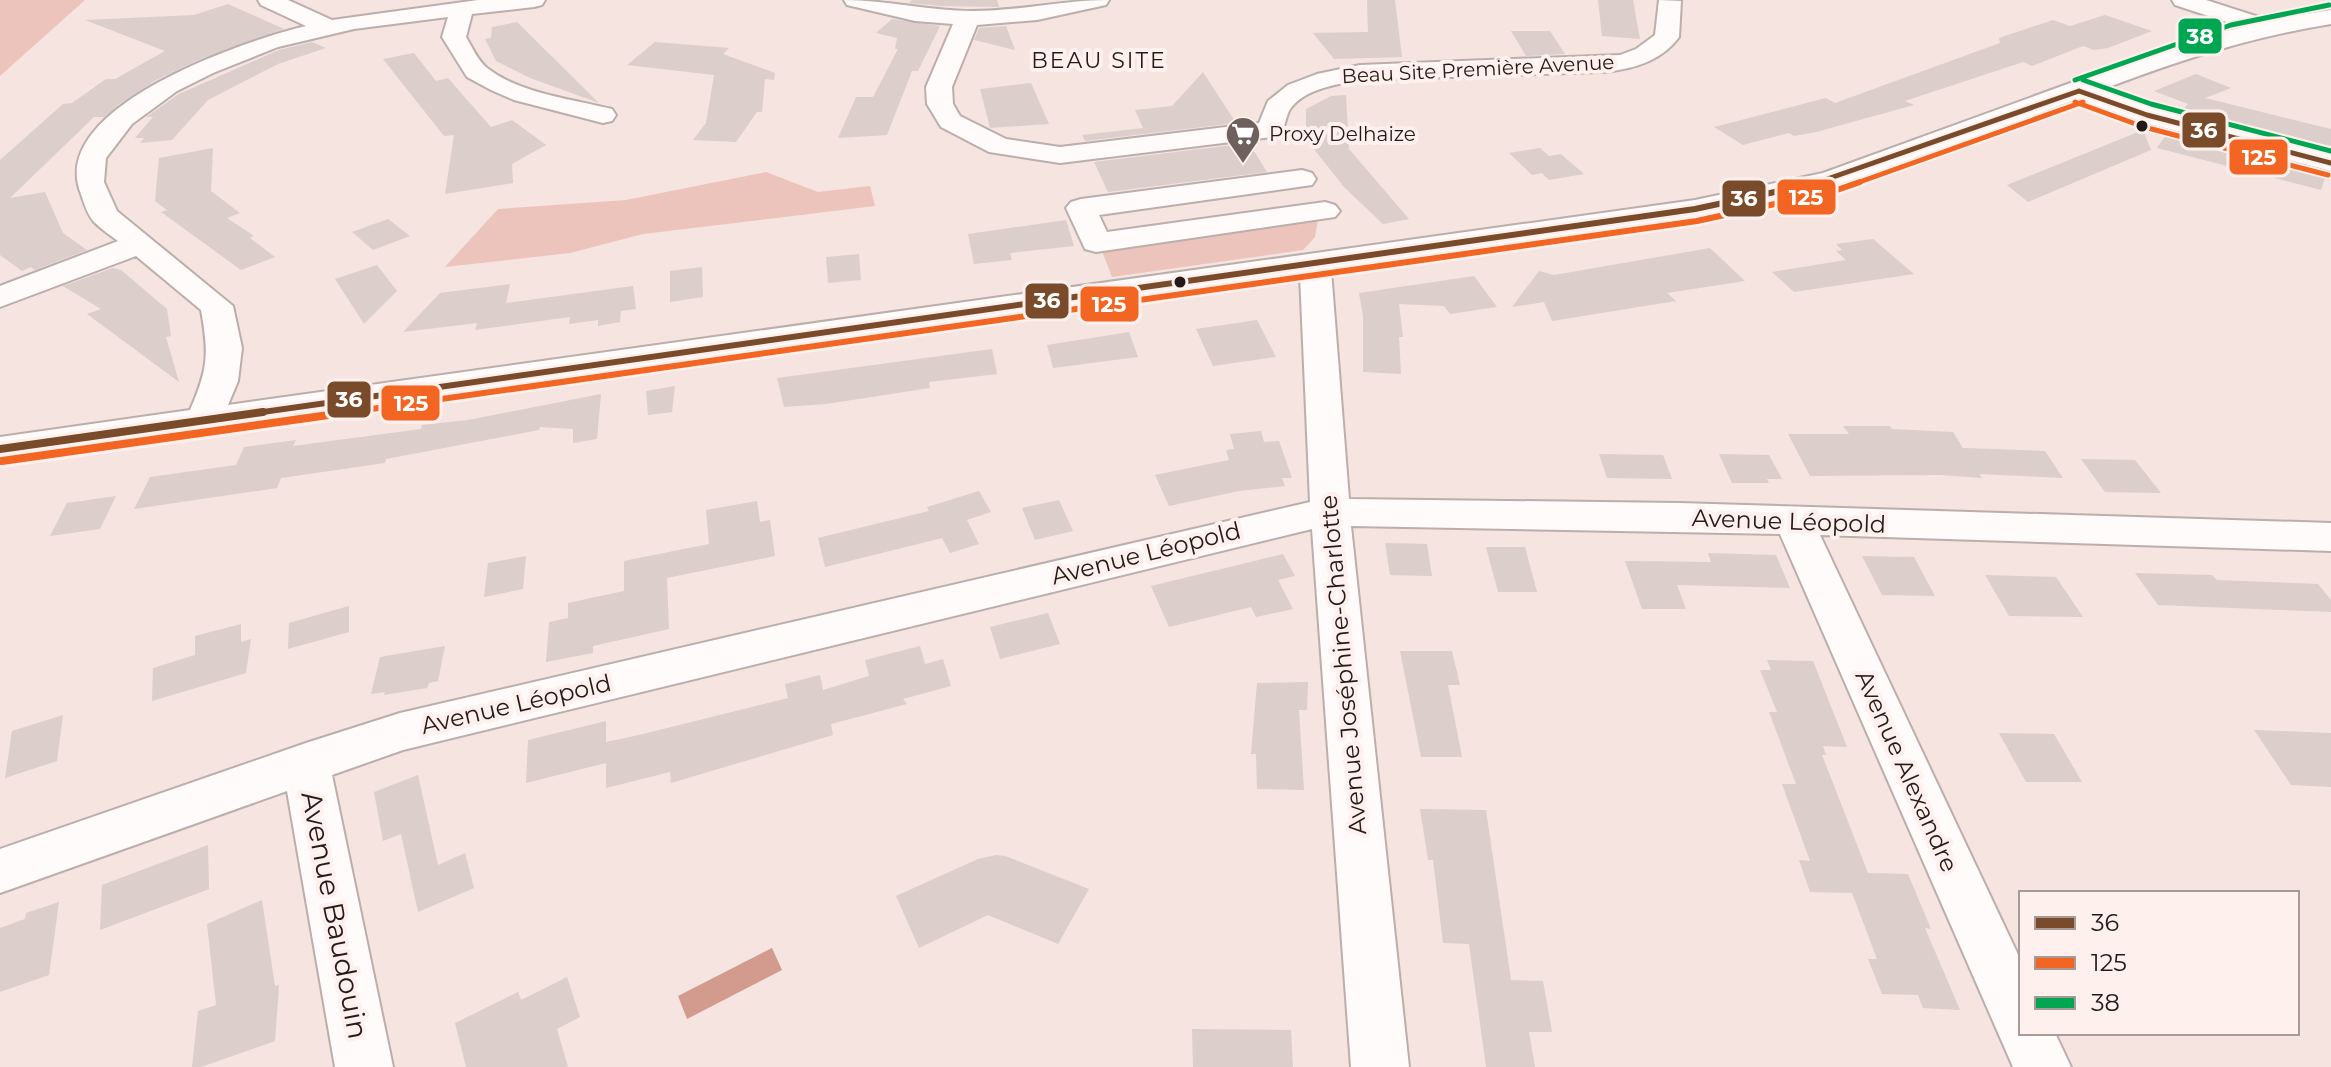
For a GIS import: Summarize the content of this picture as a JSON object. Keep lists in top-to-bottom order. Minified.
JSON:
{"streets":{"street":["Beau Site Première Avenue","Avenue Léopold","Avenue Joséphine-Charlotte","Avenue Alexandre","Avenue Baudouin"]},"crossings":[["Avenue Léopold","Avenue Joséphine-Charlotte"],["Avenue Léopold","Avenue Alexandre"],["Avenue Léopold","Avenue Baudouin"]],"districts":["BEAU SITE"],"places":{"supermarket":["Proxy Delhaize"]},"lines":["transit line 38","transit line 36","transit line 125"],"legend":["36","125","38"]}
